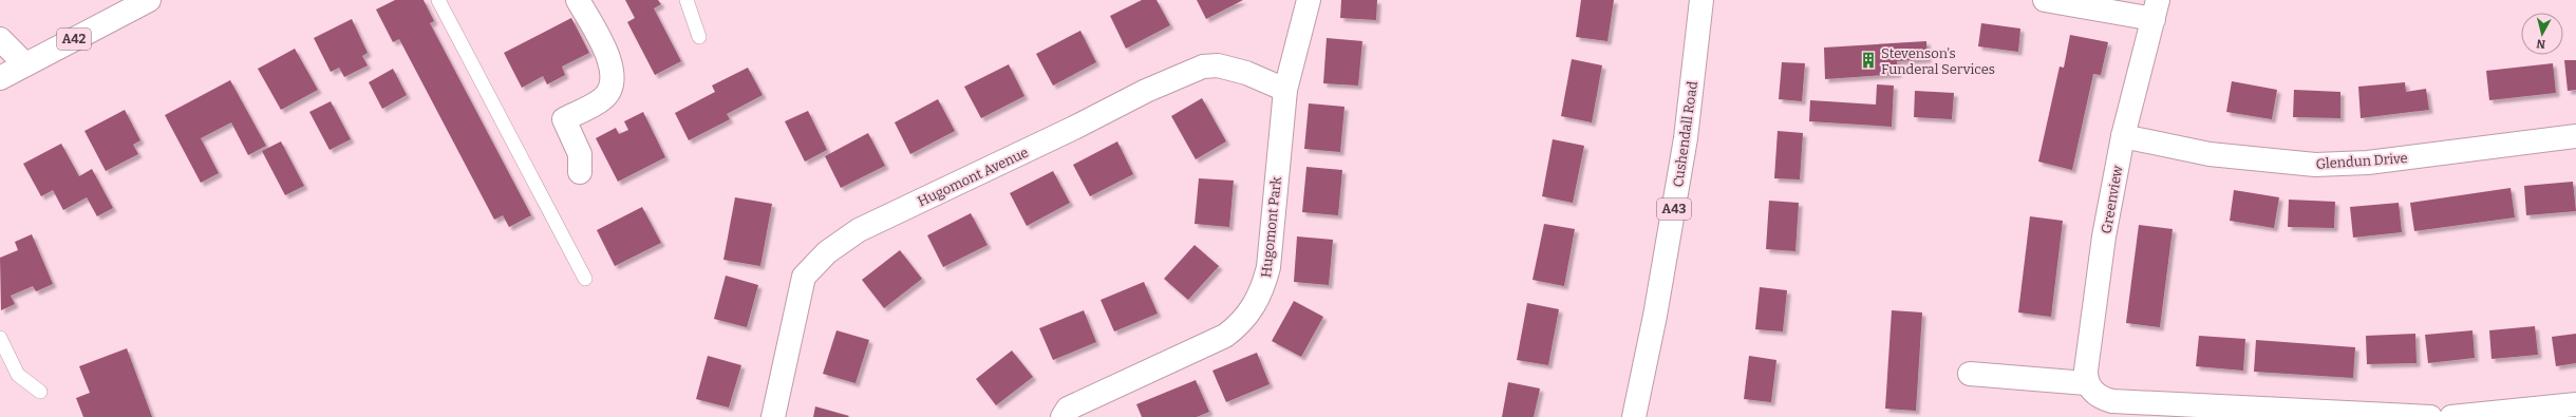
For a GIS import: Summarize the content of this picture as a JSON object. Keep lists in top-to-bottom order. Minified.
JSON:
{"streets":{"street":["A42","Cushendall Road","Glendun Drive","Hugomont Avenue","Greenview","A43","Hugomont Park"]},"crossings":[["Glendun Drive","Greenview"],["Hugomont Avenue","Hugomont Park"]],"places":{"building":["Stevenson's Funderal Services"]},"north":"bottom"}
